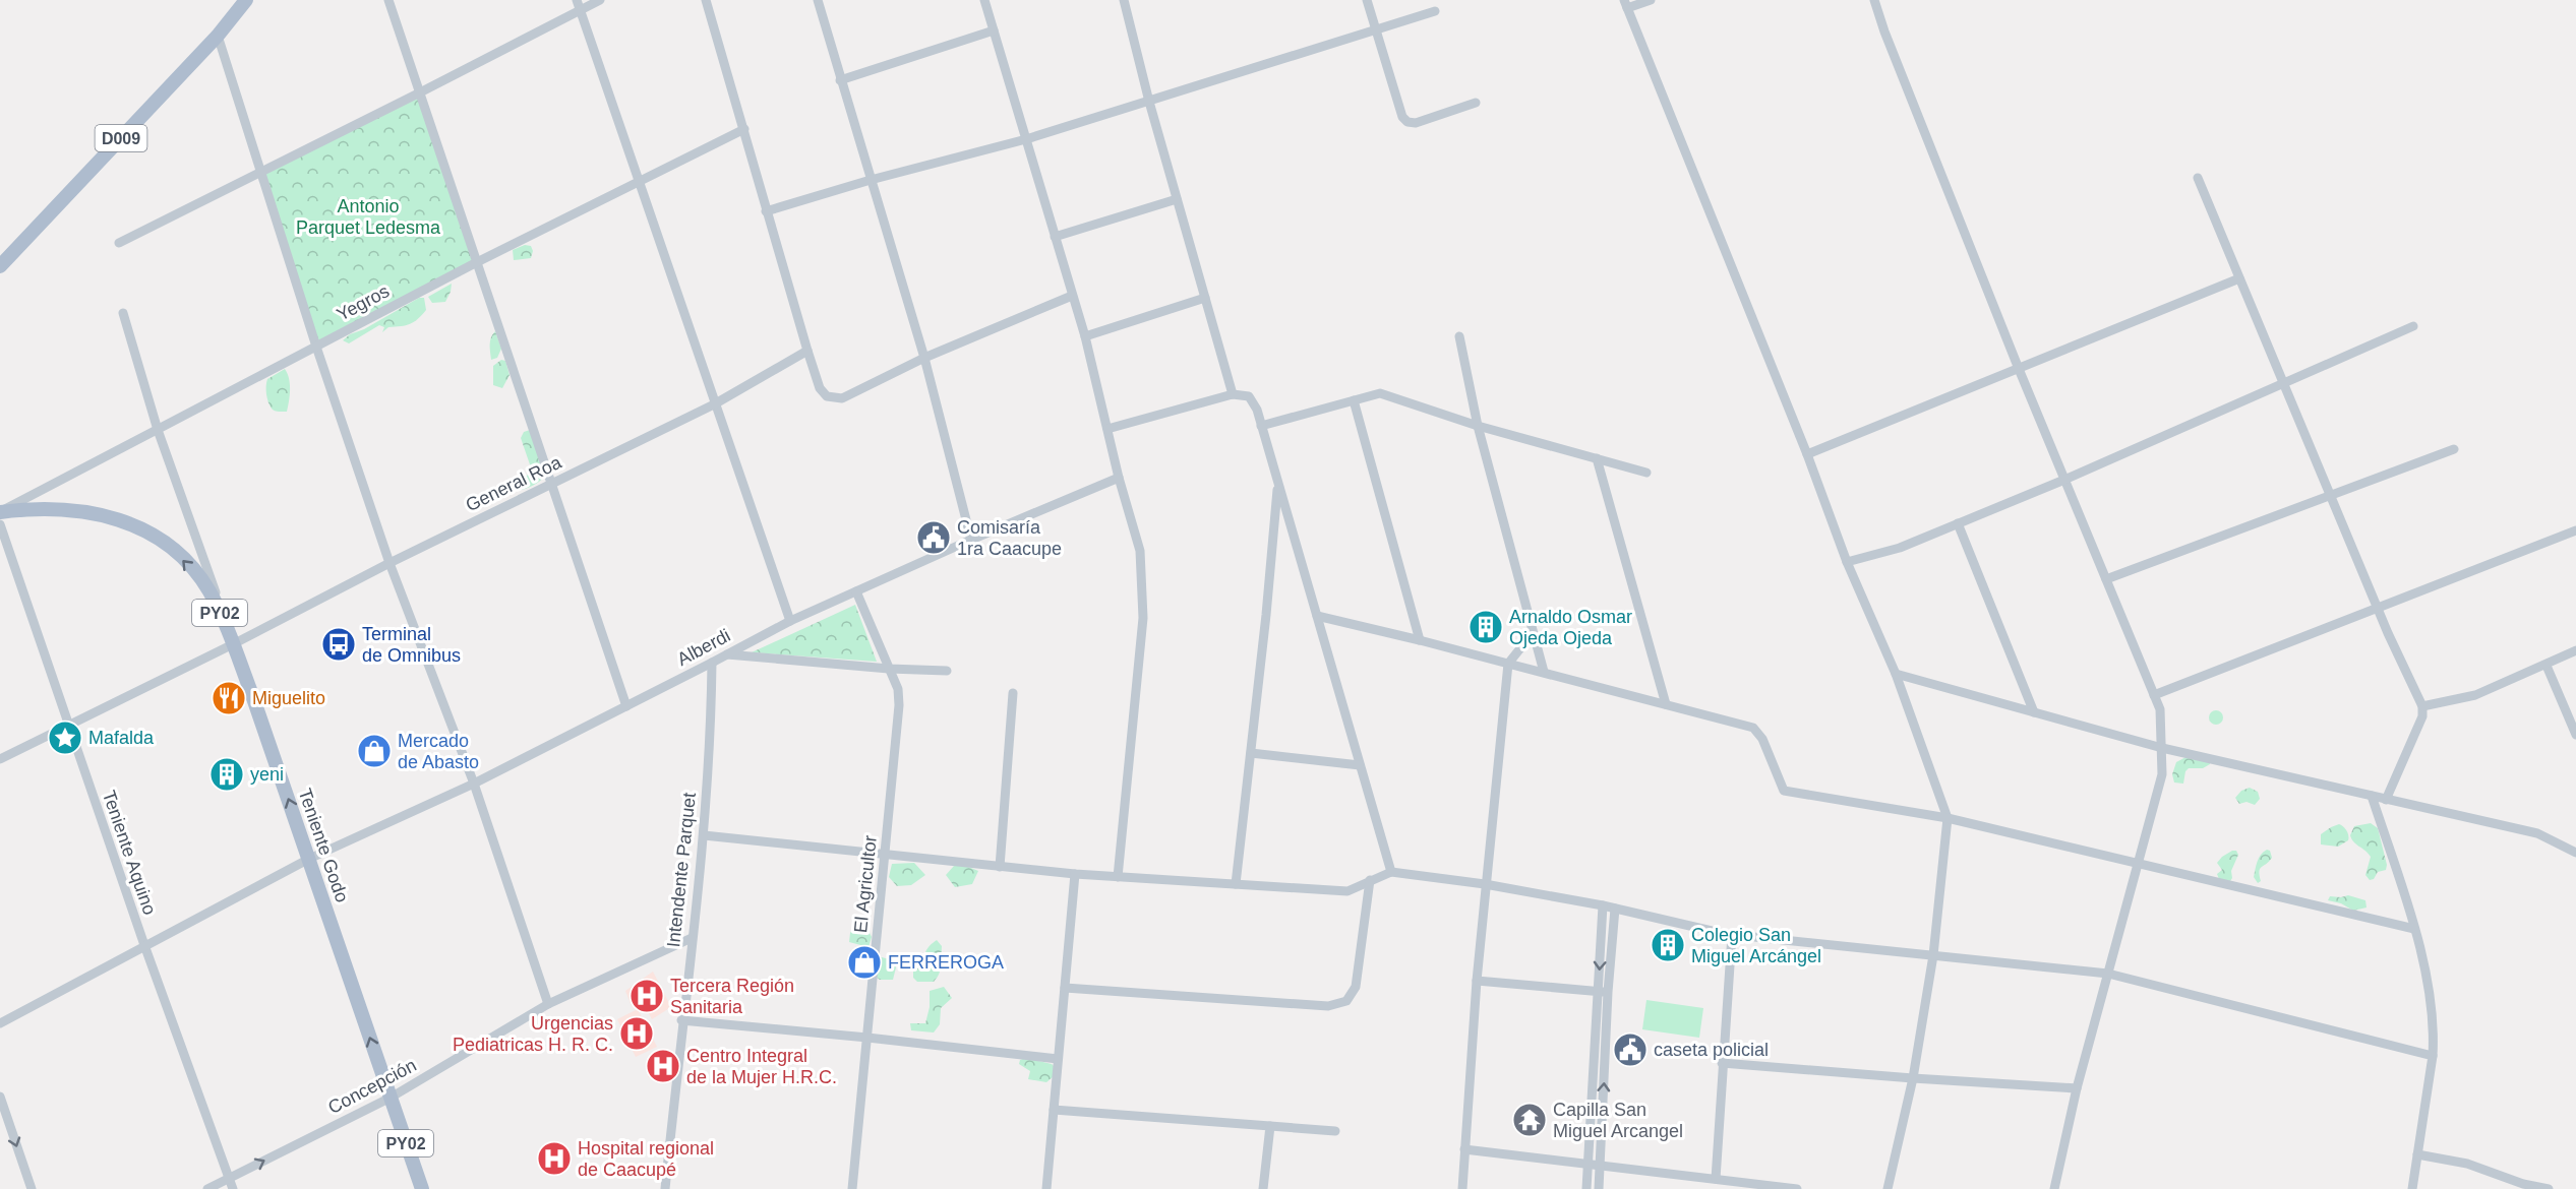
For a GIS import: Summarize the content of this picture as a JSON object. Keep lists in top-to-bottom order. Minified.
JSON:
{"streets":{"main road":["D009","PY02","Teniente Godo"],"street":["Yegros","General Roa","Alberdi","Teniente Aquino","Intendente Parquet","El Agricultor","Concepción"]},"crossings":[["Yegros","Teniente Godo"],["General Roa","Teniente Godo"],["General Roa","Teniente Aquino"],["PY02","Teniente Godo"],["PY02","Concepción"],["Alberdi","Teniente Godo"],["Alberdi","Teniente Aquino"],["Alberdi","Intendente Parquet"],["Alberdi","El Agricultor"],["Teniente Godo","Concepción"],["Teniente Aquino","Concepción"],["Intendente Parquet","Concepción"]],"one_way":["Teniente Godo"],"parks":["Antonio Parquet Ledesma"],"places":{"public building":["Comisaría 1ra Caacupe","caseta policial"],"building":["Arnaldo Osmar Ojeda Ojeda","yeni","Colegio San Miguel Arcángel"],"bus stop":["Terminal de Omnibus"],"restaurant":["Miguelito"],"place":["Mafalda"],"shop":["Mercado de Abasto","FERREROGA"],"hospital":["Tercera Región Sanitaria","Urgencias Pediatricas H. R. C.","Centro Integral de la Mujer H.R.C.","Hospital regional de Caacupé"],"temple":["Capilla San Miguel Arcangel"]}}
